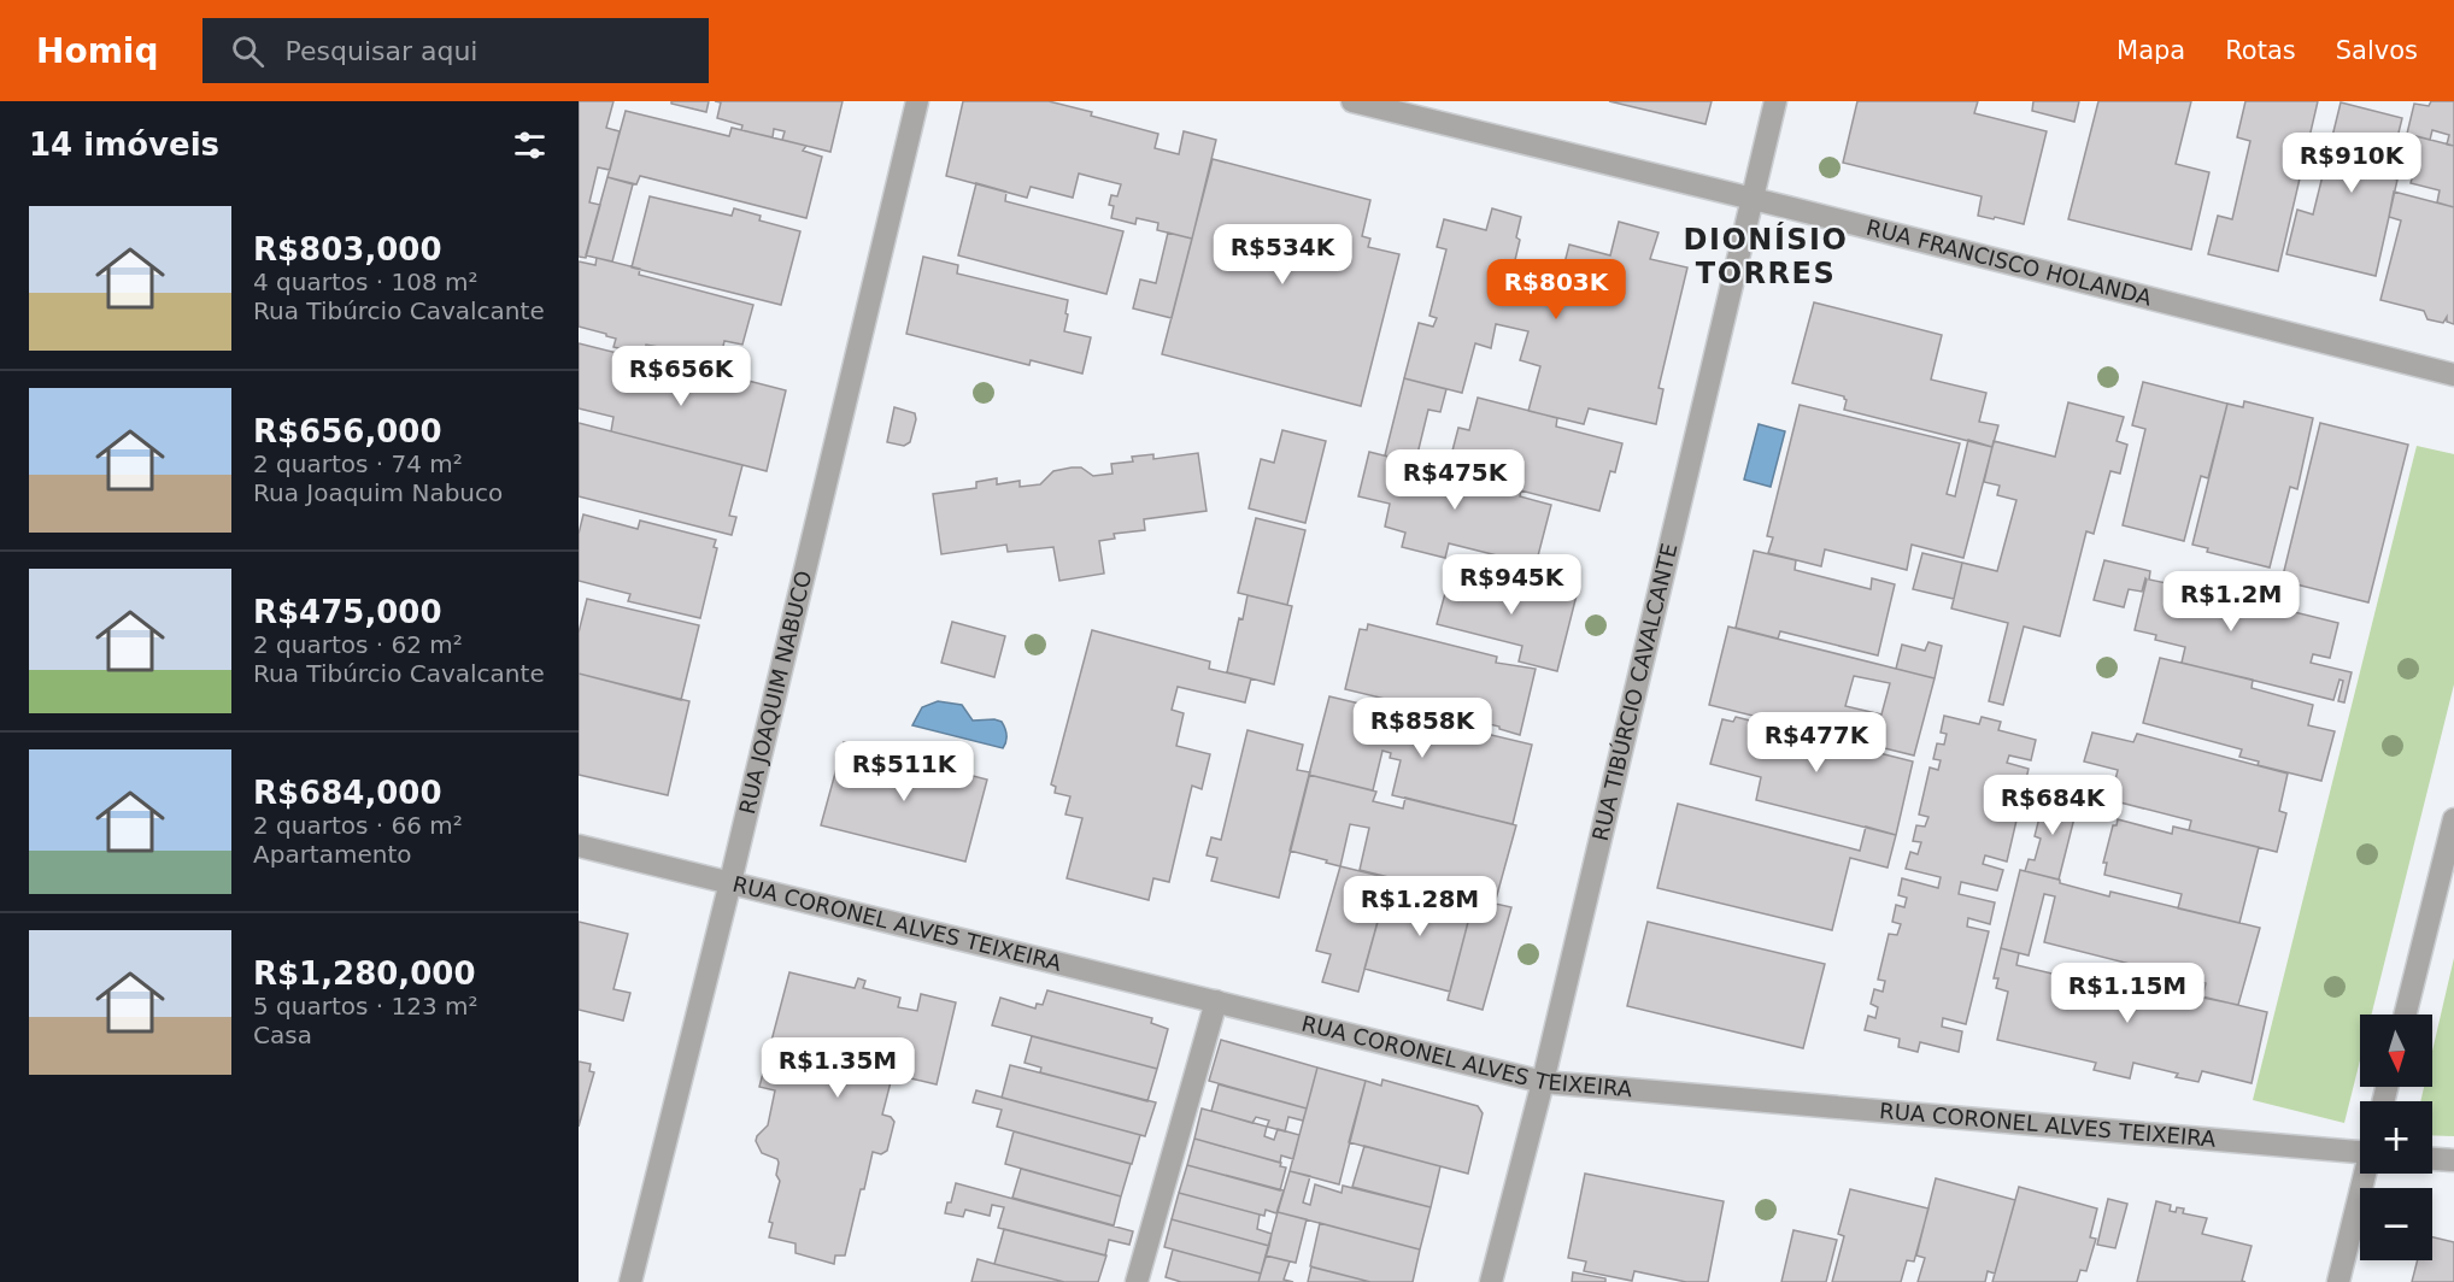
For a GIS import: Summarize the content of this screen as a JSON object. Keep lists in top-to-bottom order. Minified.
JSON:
{"streets":{"street":["RUA FRANCISCO HOLANDA","RUA JOAQUIM NABUCO","RUA TIBÚRCIO CAVALCANTE","RUA CORONEL ALVES TEIXEIRA"]},"crossings":[["RUA FRANCISCO HOLANDA","RUA TIBÚRCIO CAVALCANTE"],["RUA JOAQUIM NABUCO","RUA CORONEL ALVES TEIXEIRA"],["RUA TIBÚRCIO CAVALCANTE","RUA CORONEL ALVES TEIXEIRA"]],"districts":["DIONÍSIO TORRES"],"north":"bottom","page":{"header":"Homiq","search":"Pesquisar aqui","nav":["Mapa","Rotas","Salvos"],"heading":"14 imóveis","price":["R$910K","R$534K","R$803K","R$656K","R$475K","R$945K","R$1.2M","R$858K","R$477K","R$511K","R$684K","R$1.28M","R$1.15M","R$1.35M"],"list":[{"name":"R$803,000","note":"4 quartos · 108 m² · Rua Tibúrcio Cavalcante"},{"name":"R$656,000","note":"2 quartos · 74 m² · Rua Joaquim Nabuco"},{"name":"R$475,000","note":"2 quartos · 62 m² · Rua Tibúrcio Cavalcante"},{"name":"R$684,000","note":"2 quartos · 66 m² · Apartamento"},{"name":"R$1,280,000","note":"5 quartos · 123 m² · Casa"}],"map_buttons":["+","−"]}}
